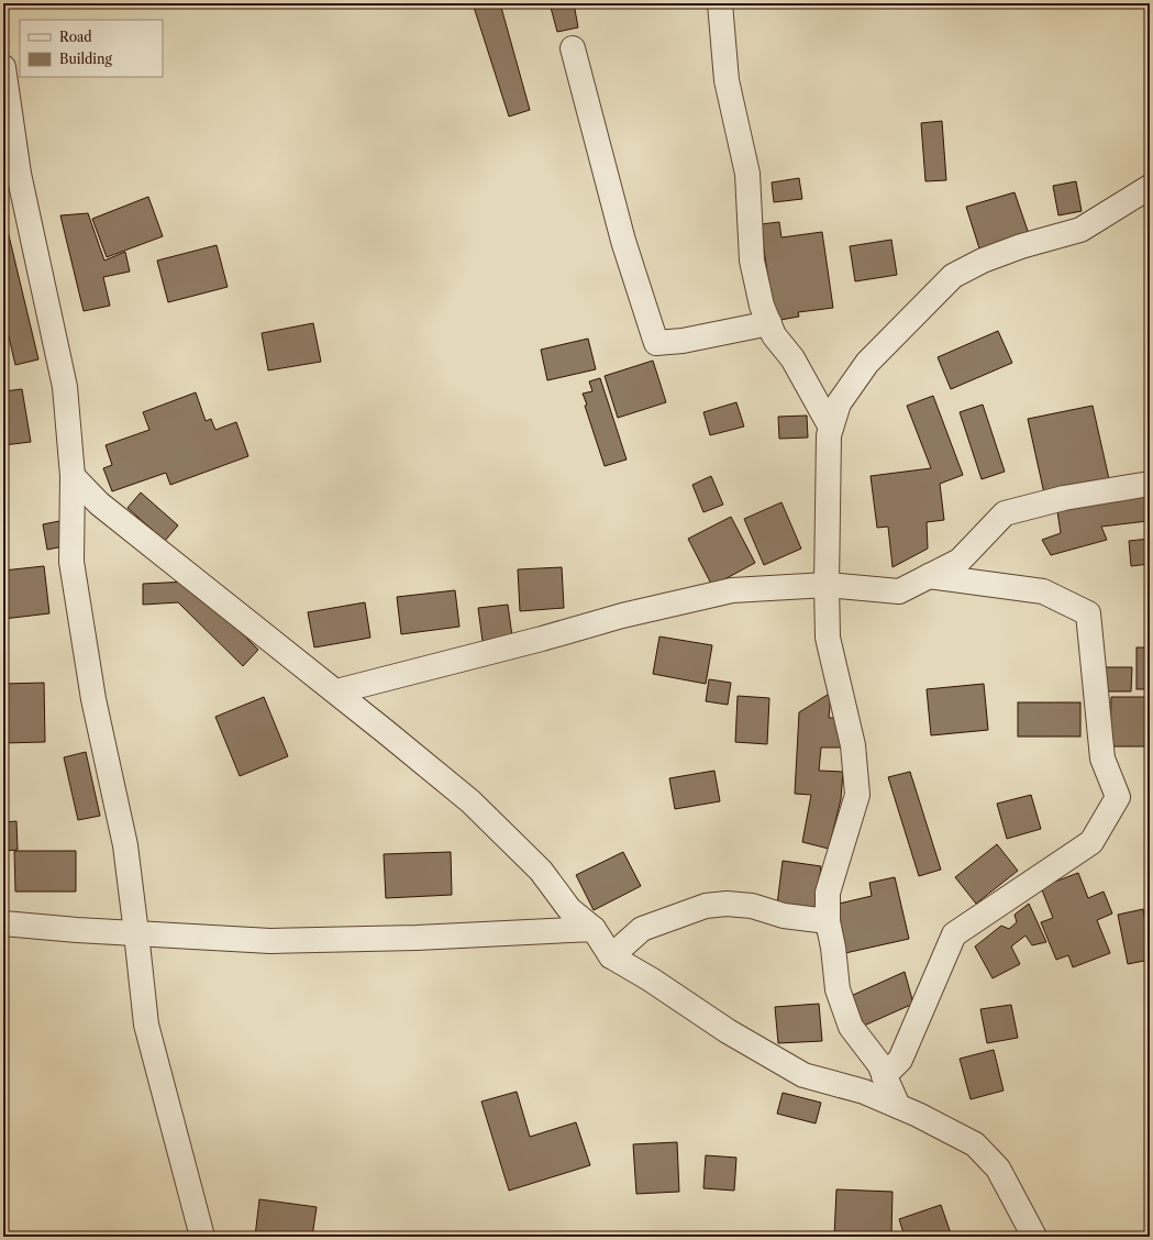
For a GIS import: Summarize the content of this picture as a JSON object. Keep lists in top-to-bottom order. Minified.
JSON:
{"legend":["Road","Building"]}
